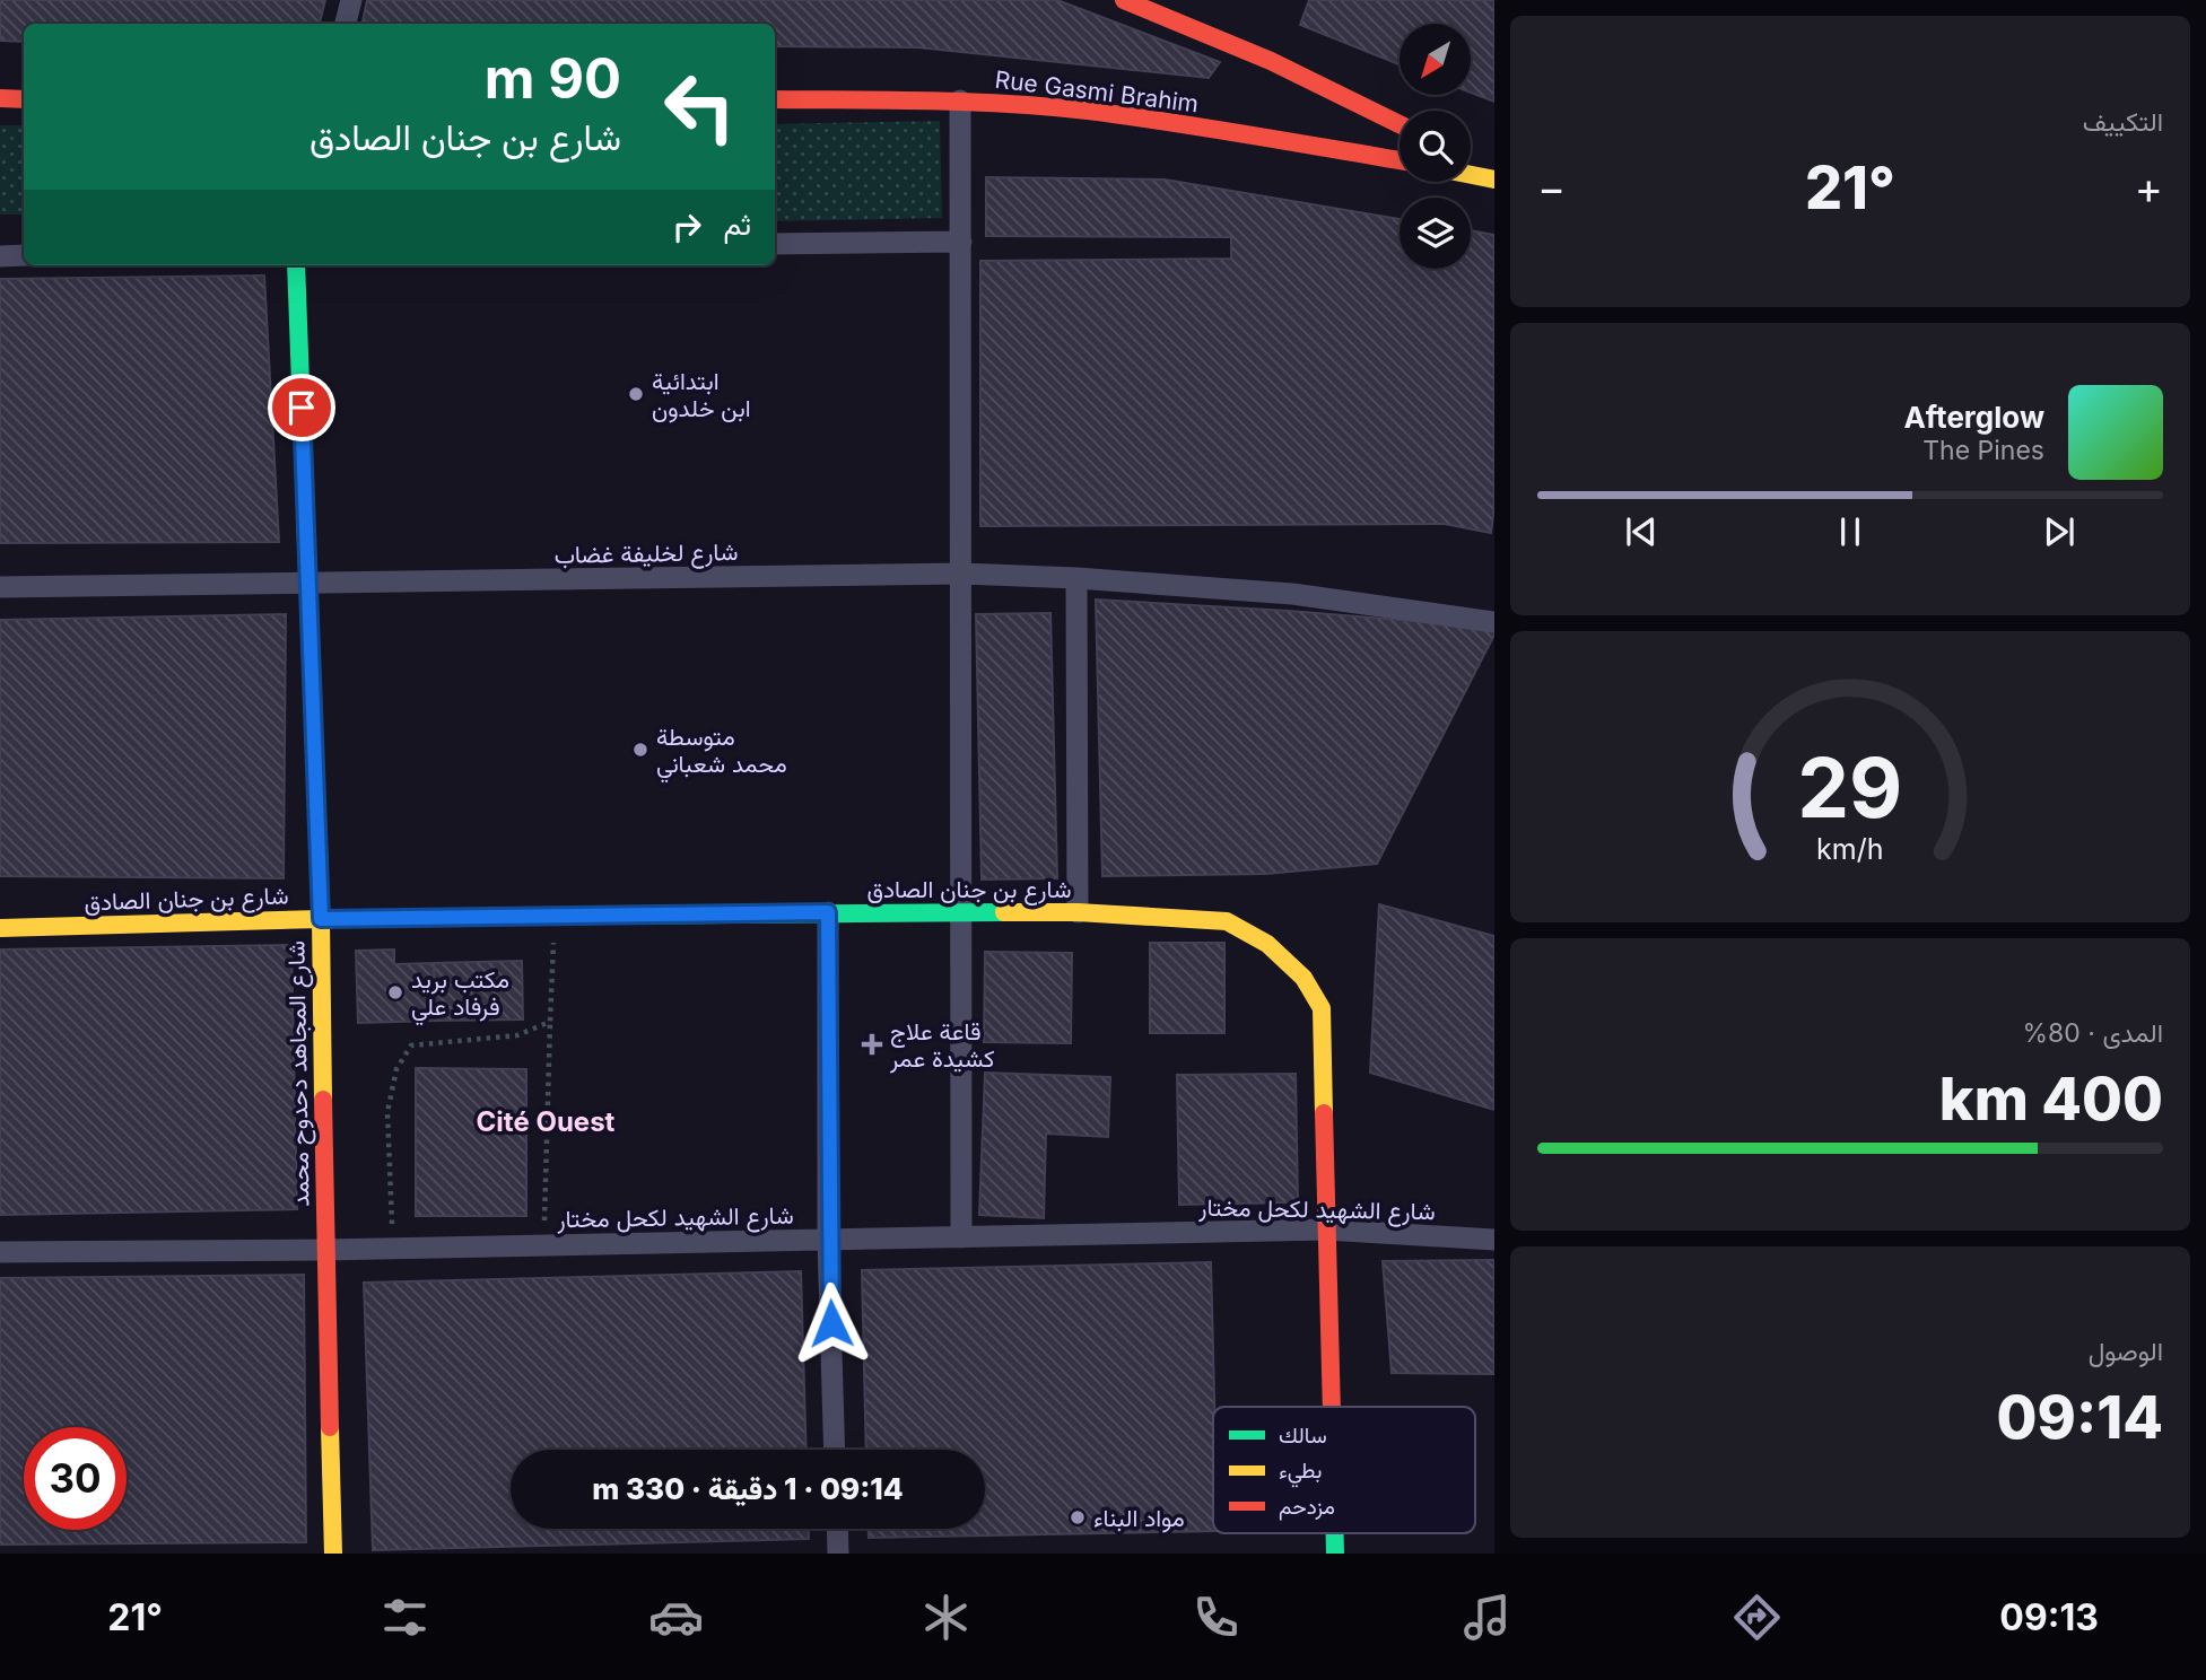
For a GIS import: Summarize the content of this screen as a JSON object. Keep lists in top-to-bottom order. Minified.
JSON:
{"streets":{"street":["Rue Gasmi Brahim","شارع لخليفة غضاب","شارع بن جنان الصادق","شارع المجاهد دحدوح محمد","شارع الشهيد لكحل مختار"]},"crossings":[["شارع لخليفة غضاب","شارع المجاهد دحدوح محمد"],["شارع بن جنان الصادق","شارع المجاهد دحدوح محمد"],["شارع بن جنان الصادق","شارع الشهيد لكحل مختار"],["شارع المجاهد دحدوح محمد","شارع الشهيد لكحل مختار"]],"districts":["Cité Ouest"],"places":{"other":["ابتدائية ابن خلدون","متوسطة محمد شعباني","مكتب بريد فرفاد علي","مواد البناء"],"health":["قاعة علاج كشيدة عمر"]},"legend":["سالك","بطيء","مزدحم"],"north":"bottom left","page":{"tile":["التكييف",["المدى · 80%","400 km"],["الوصول","09:14"]],"turn":["90 m","شارع بن جنان الصادق"],"heat":["−","21°","+"],"then":"ثم","song":["Afterglow","The Pines"],"limit":"30","trip":"09:14 · 1 دقيقة · 330 m","tabs":["09:13","21°"],"gauge":["29","km/h"]}}
